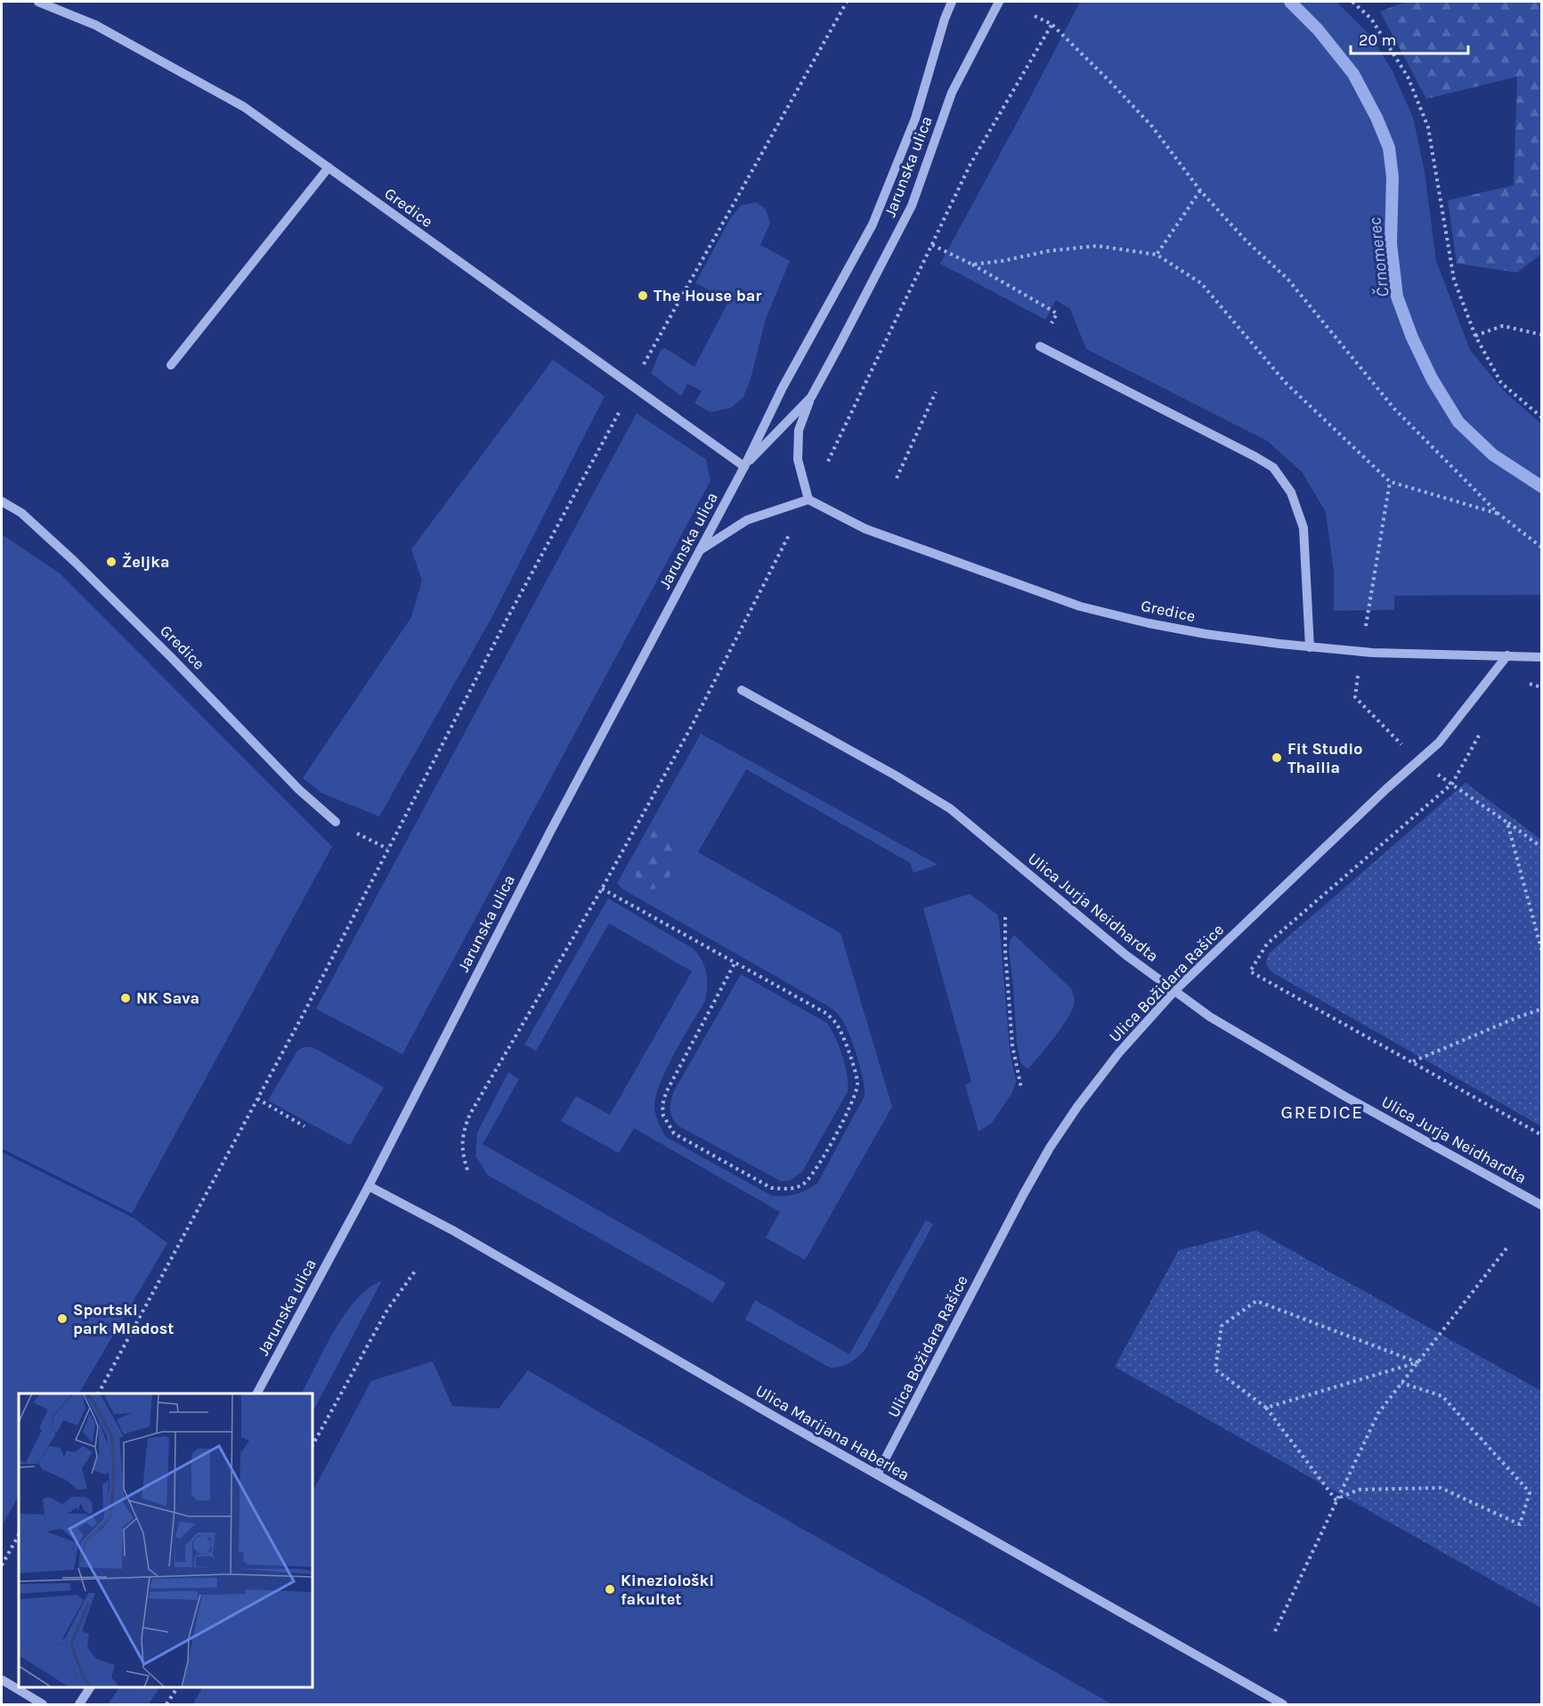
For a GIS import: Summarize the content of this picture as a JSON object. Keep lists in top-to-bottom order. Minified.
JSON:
{"streets":{"street":["Jarunska ulica","Gredice","Ulica Jurja Neidhardta","Ulica Božidara Rašice","Ulica Marijana Haberlea"]},"crossings":[["Jarunska ulica","Gredice"],["Jarunska ulica","Ulica Marijana Haberlea"],["Gredice","Ulica Božidara Rašice"],["Ulica Jurja Neidhardta","Ulica Božidara Rašice"],["Ulica Božidara Rašice","Ulica Marijana Haberlea"]],"districts":["GREDICE"],"water":["Črnomerec"],"places":["The House bar","Željka","Fit Studio Thailia","NK Sava","Sportski park Mladost","Kineziološki fakultet"],"scale_bar":"20 m"}
